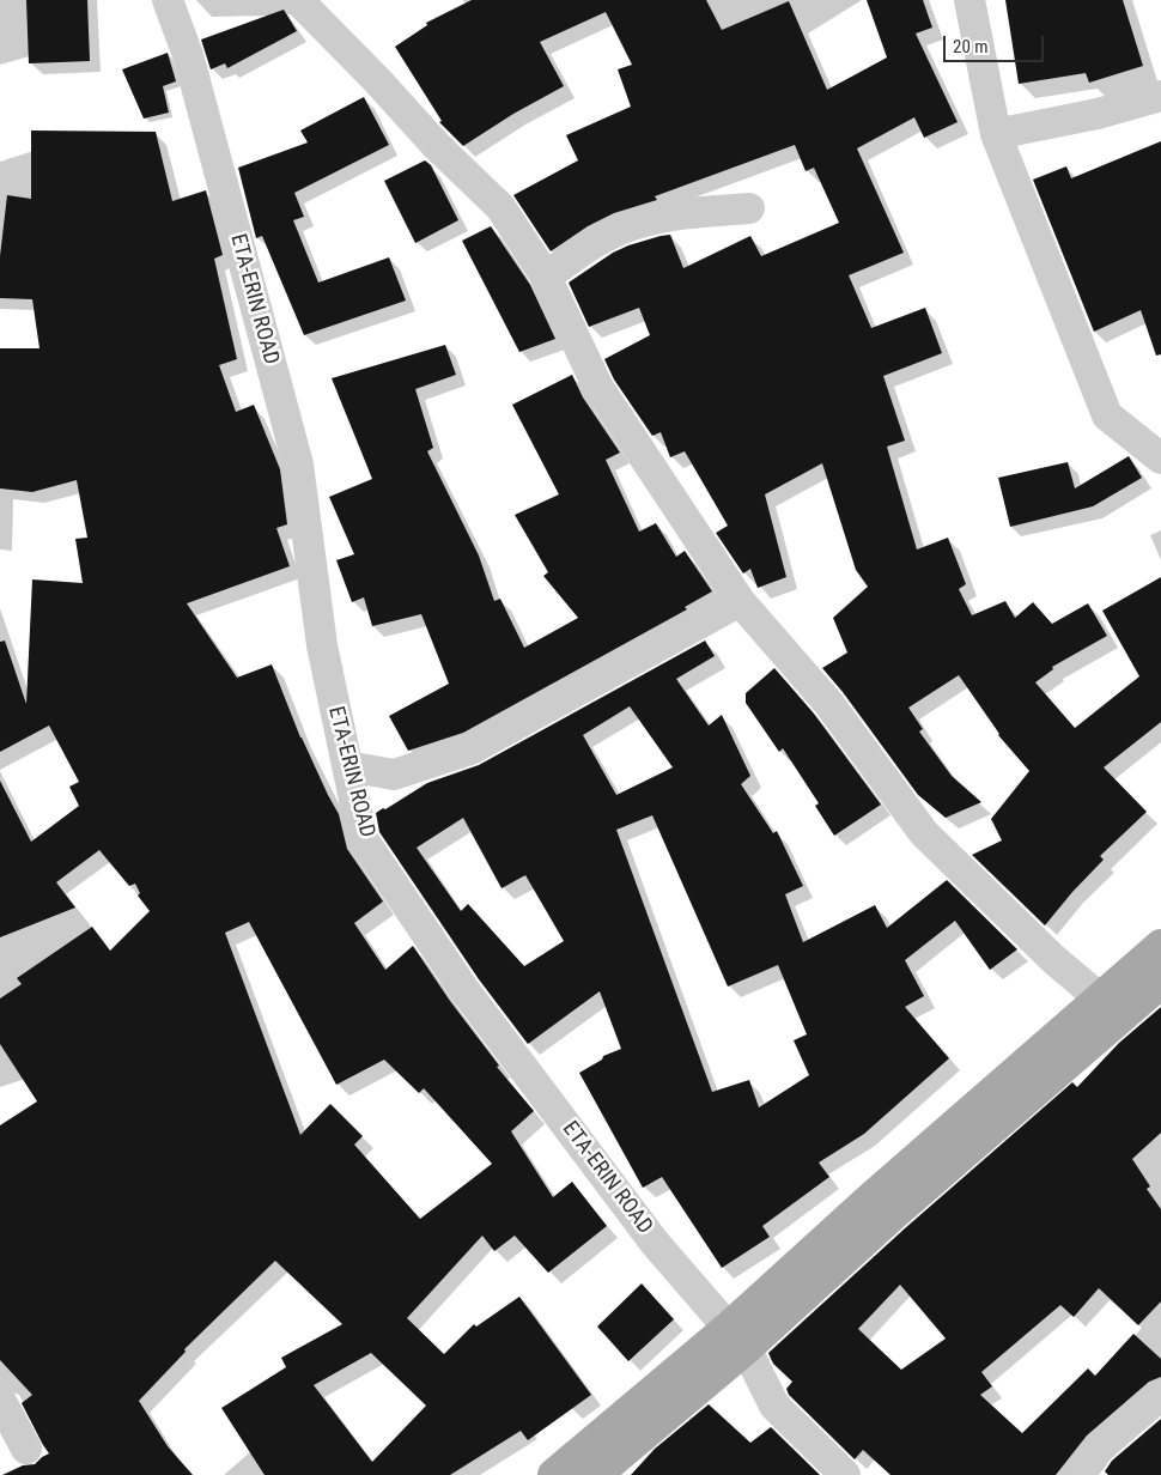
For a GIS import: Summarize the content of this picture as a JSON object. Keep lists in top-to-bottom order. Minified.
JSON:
{"streets":{"street":["ETA-ERIN ROAD"]},"scale_bar":"20 m"}
